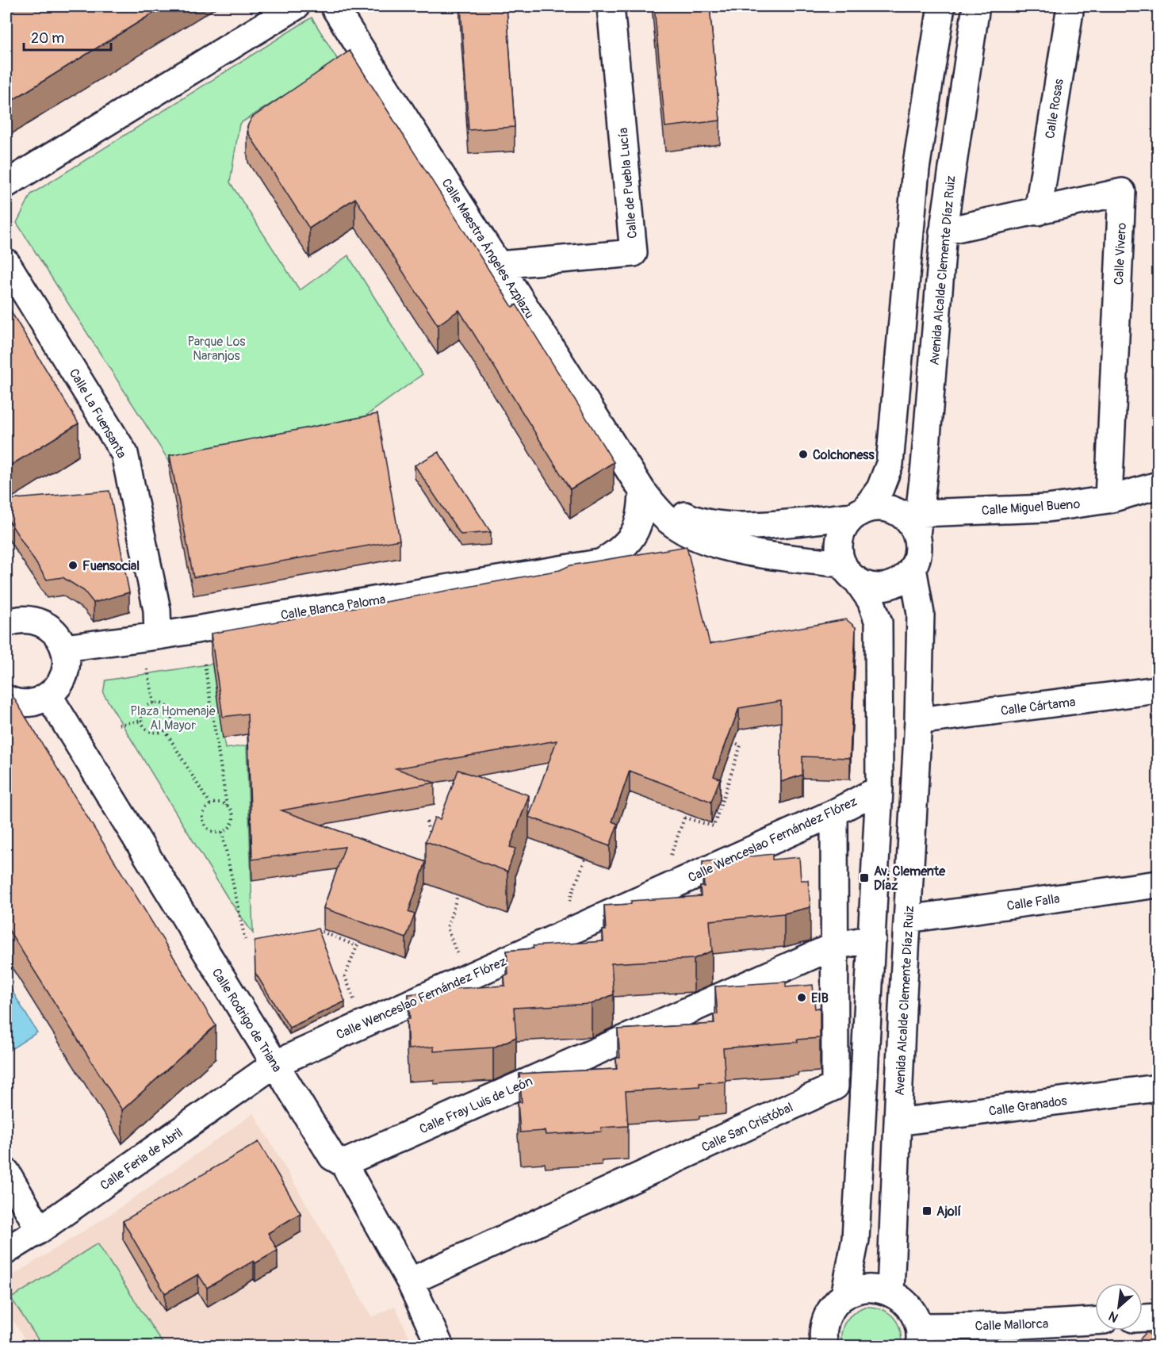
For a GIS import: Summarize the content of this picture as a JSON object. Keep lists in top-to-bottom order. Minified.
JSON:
{"streets":{"street":["Calle Rosas","Calle de Puebla Lucía","Calle Maestra Ángeles Azpiazu","Calle Vivero","Avenida Alcalde Clemente Díaz Ruiz","Calle La Fuensanta","Calle Miguel Bueno","Calle Blanca Paloma","Calle Cártama","Calle Wenceslao Fernández Flórez","Calle Falla","Calle Rodrigo de Triana","Calle Fray Luis de León","Calle Granados","Calle San Cristóbal","Calle Feria de Abril","Calle Mallorca"]},"crossings":[["Calle Rosas","Calle Vivero"],["Calle de Puebla Lucía","Calle Maestra Ángeles Azpiazu"],["Calle Maestra Ángeles Azpiazu","Avenida Alcalde Clemente Díaz Ruiz"],["Calle Maestra Ángeles Azpiazu","Calle Miguel Bueno"],["Calle Vivero","Avenida Alcalde Clemente Díaz Ruiz"],["Calle Vivero","Calle Miguel Bueno"],["Avenida Alcalde Clemente Díaz Ruiz","Calle Miguel Bueno"],["Avenida Alcalde Clemente Díaz Ruiz","Calle Cártama"],["Avenida Alcalde Clemente Díaz Ruiz","Calle Falla"],["Avenida Alcalde Clemente Díaz Ruiz","Calle Granados"],["Calle La Fuensanta","Calle Blanca Paloma"],["Calle Wenceslao Fernández Flórez","Calle Rodrigo de Triana"],["Calle Wenceslao Fernández Flórez","Calle San Cristóbal"],["Calle Wenceslao Fernández Flórez","Calle Feria de Abril"],["Calle Rodrigo de Triana","Calle Fray Luis de León"],["Calle Rodrigo de Triana","Calle San Cristóbal"],["Calle Rodrigo de Triana","Calle Feria de Abril"],["Calle Fray Luis de León","Calle San Cristóbal"]],"parks":["Parque Los Naranjos","Plaza Homenaje Al Mayor"],"places":{"other":["Colchoness","Fuensocial","EIB"],"transit":["Av. Clemente Díaz","Ajolí"]},"scale_bar":"20 m","north":"bottom left"}
